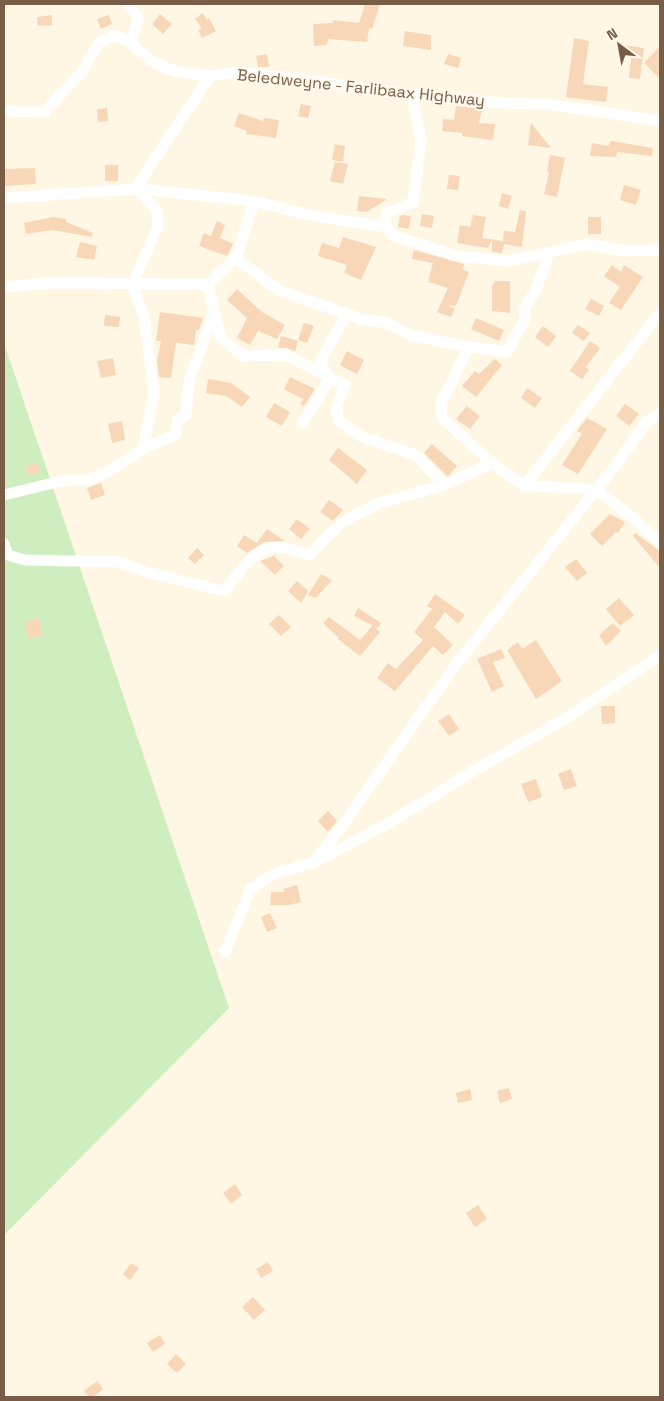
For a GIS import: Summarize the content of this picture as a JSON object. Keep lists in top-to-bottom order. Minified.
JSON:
{"streets":{"street":["Beledweyne - Farlibaax Highway"]},"north":"top left"}
